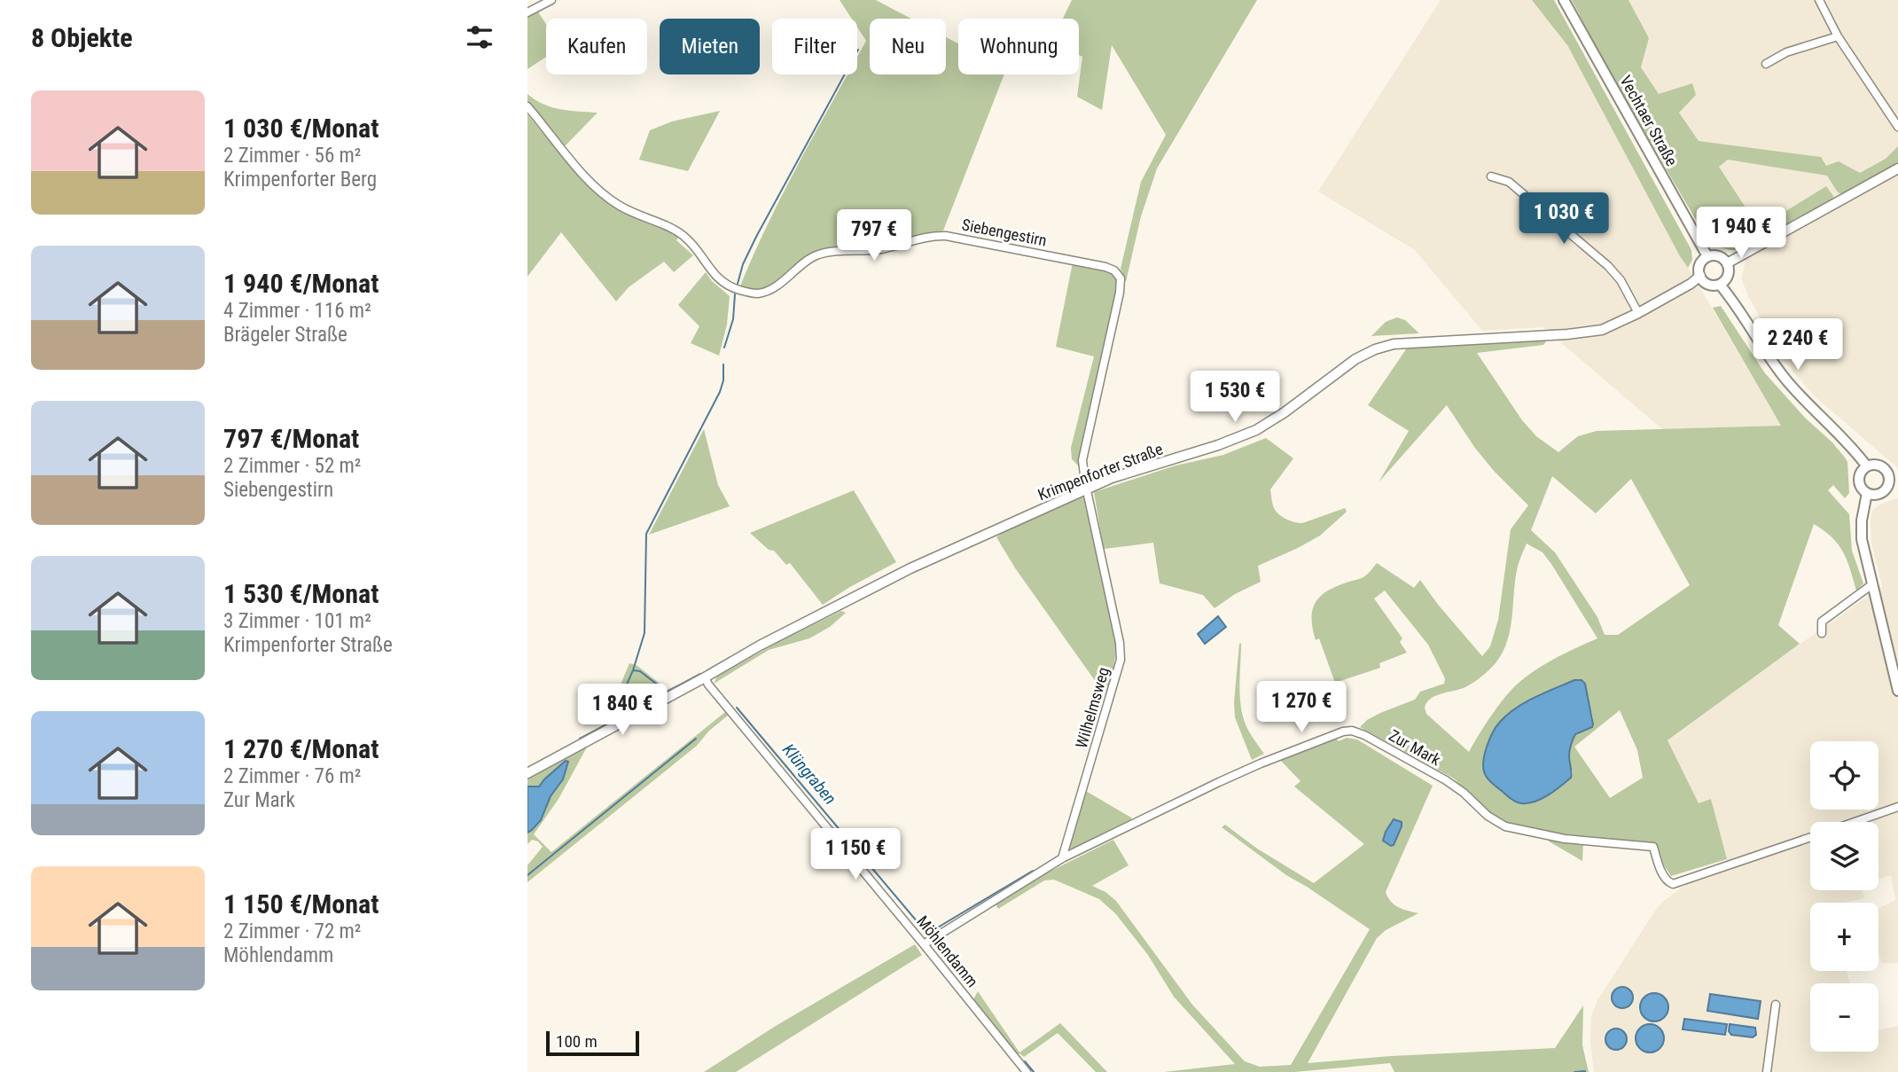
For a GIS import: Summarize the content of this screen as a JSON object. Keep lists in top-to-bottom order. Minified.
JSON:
{"streets":{"main road":["Vechtaer Straße"],"street":["Siebengestirn","Krimpenforter Straße","Wilhelmsweg","Zur Mark","Möhlendamm"]},"crossings":[["Vechtaer Straße","Krimpenforter Straße"],["Siebengestirn","Krimpenforter Straße"],["Siebengestirn","Wilhelmsweg"],["Krimpenforter Straße","Wilhelmsweg"],["Krimpenforter Straße","Möhlendamm"],["Wilhelmsweg","Zur Mark"],["Zur Mark","Möhlendamm"]],"water":["Klüngraben"],"scale_bar":"100 m","page":{"heading":"8 Objekte","chip":["Kaufen","Mieten","Filter","Neu","Wohnung"],"list":[{"name":"1 030 €/Monat","note":"2 Zimmer · 56 m² · Krimpenforter Berg"},{"name":"1 940 €/Monat","note":"4 Zimmer · 116 m² · Brägeler Straße"},{"name":"797 €/Monat","note":"2 Zimmer · 52 m² · Siebengestirn"},{"name":"1 530 €/Monat","note":"3 Zimmer · 101 m² · Krimpenforter Straße"},{"name":"1 270 €/Monat","note":"2 Zimmer · 76 m² · Zur Mark"},{"name":"1 150 €/Monat","note":"2 Zimmer · 72 m² · Möhlendamm"}],"price":["1 030 €","1 940 €","797 €","2 240 €","1 530 €","1 270 €","1 840 €","1 150 €"],"map_buttons":["+","−"],"scale":"100 m"}}
